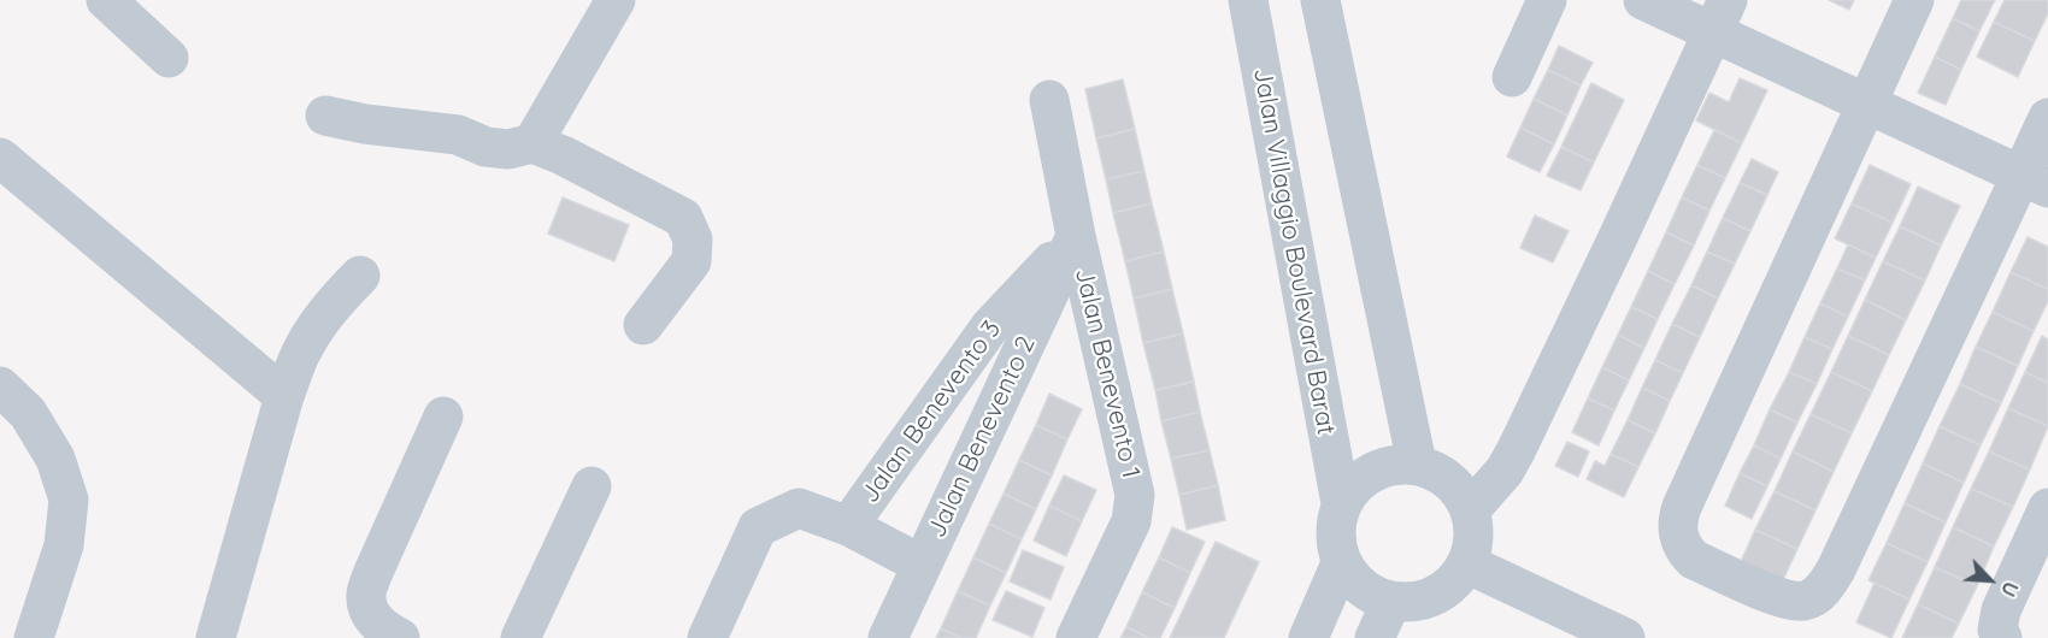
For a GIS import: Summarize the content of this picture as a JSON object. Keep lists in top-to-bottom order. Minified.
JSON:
{"streets":{"street":["Jalan Villaggio Boulevard Barat","Jalan Benevento 1","Jalan Benevento 3","Jalan Benevento 2"]},"crossings":[["Jalan Benevento 1","Jalan Benevento 3"],["Jalan Benevento 1","Jalan Benevento 2"],["Jalan Benevento 3","Jalan Benevento 2"]],"north":"bottom right"}
